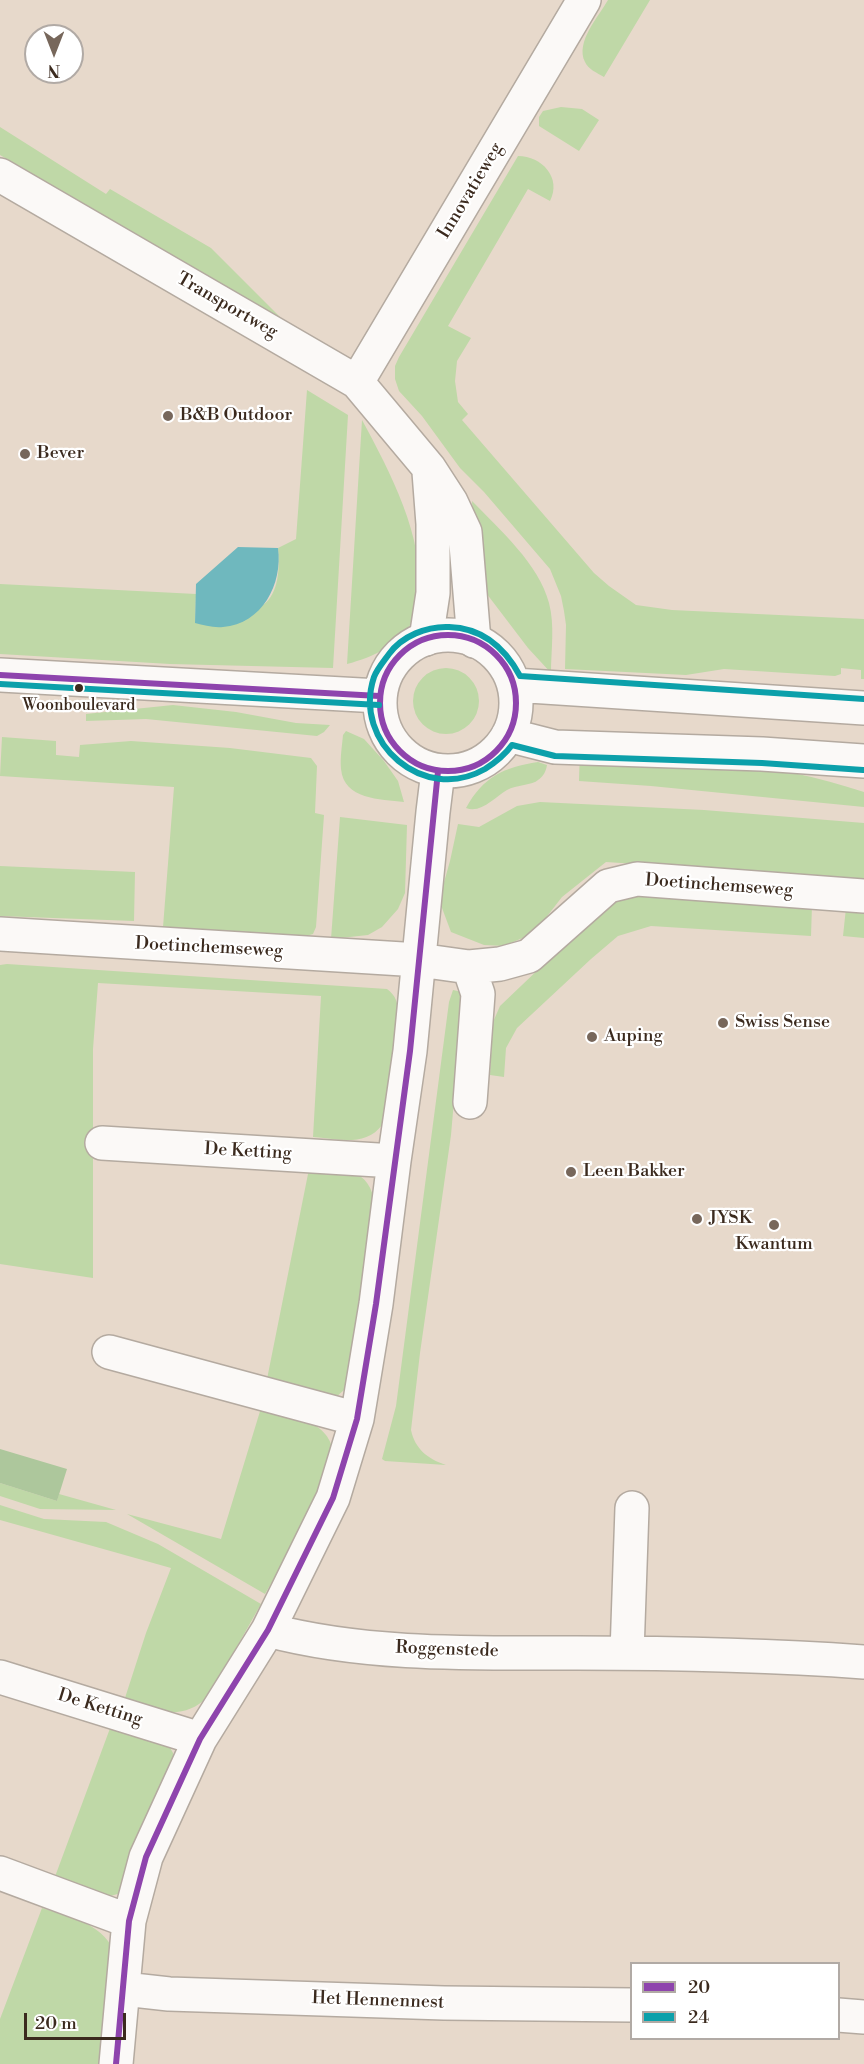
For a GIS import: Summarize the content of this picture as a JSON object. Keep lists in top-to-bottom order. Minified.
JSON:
{"streets":{"street":["Innovatieweg","Transportweg","Doetinchemseweg","De Ketting","Roggenstede","Het Hennennest"]},"crossings":[["Innovatieweg","Transportweg"]],"places":["B&B Outdoor","Bever","Woonboulevard","Swiss Sense","Auping","Leen Bakker","JYSK","Kwantum"],"lines":["transit line 24","transit line 20"],"legend":["20","24"],"scale_bar":"20 m","north":"bottom"}
